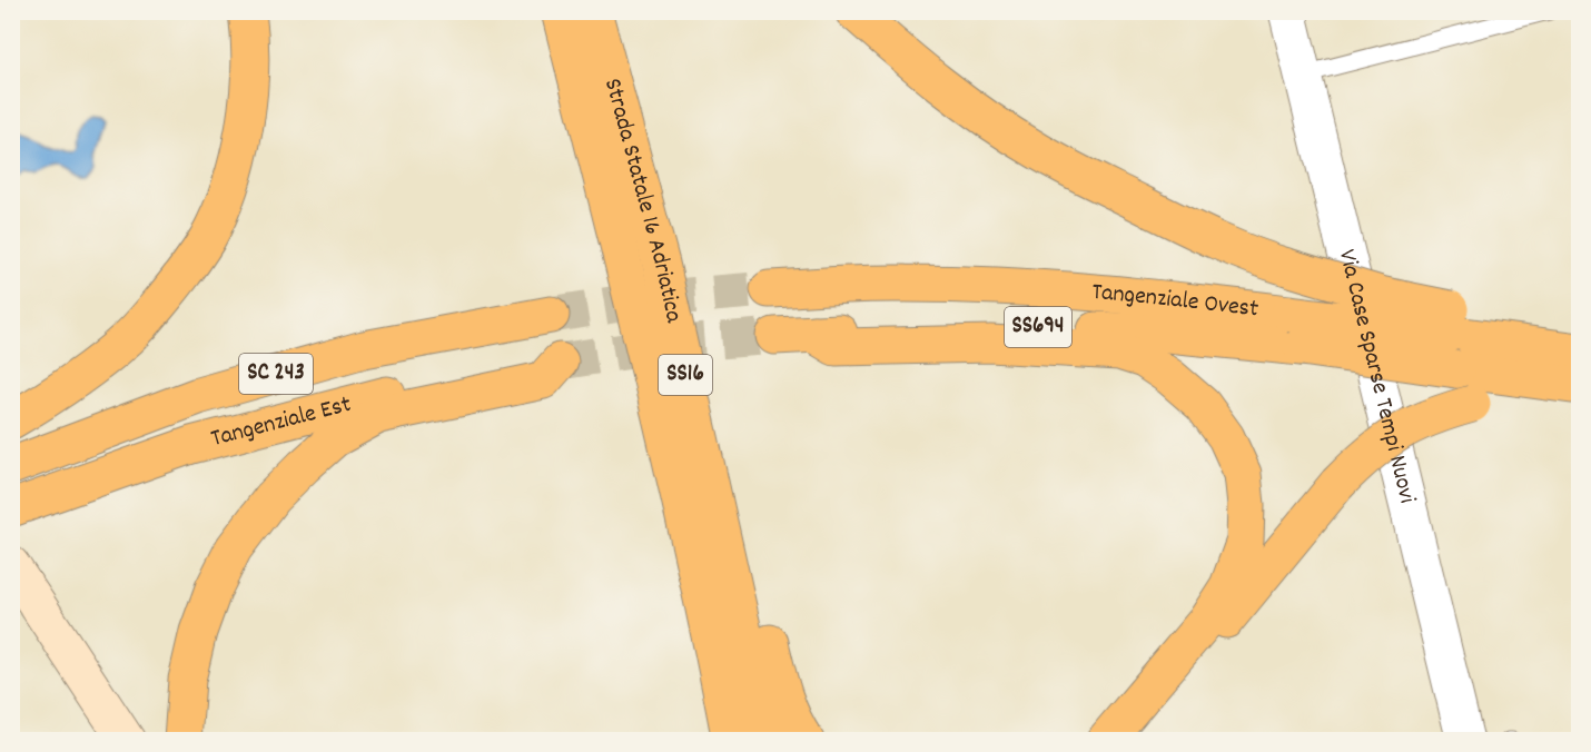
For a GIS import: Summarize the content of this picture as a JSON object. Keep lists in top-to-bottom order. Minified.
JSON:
{"streets":{"highway":["Strada Statale 16 Adriatica","Tangenziale Ovest","SS694","SC 243","SS16","Tangenziale Est"],"street":["Via Case Sparse Tempi Nuovi"]}}
